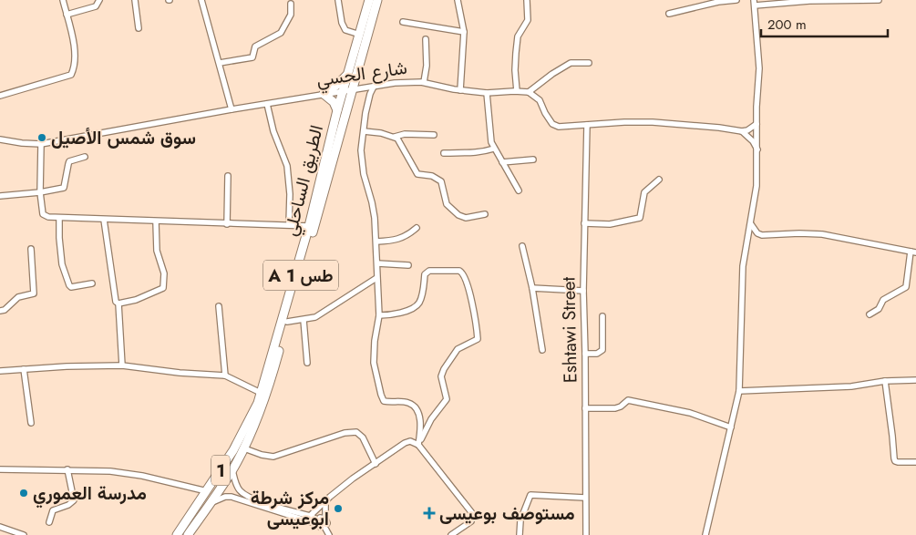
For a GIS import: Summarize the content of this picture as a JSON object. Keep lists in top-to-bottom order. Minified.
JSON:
{"streets":{"highway":["الطريق الساحلي","A 1 طس","1"],"street":["شارع الحسي","Eshtawi Street"]},"crossings":[["شارع الحسي","الطريق الساحلي"]],"places":{"other":["سوق شمس الأصيل","مدرسة العموري","مركز شرطة ابوعيسى"],"health":["مستوصف بوعيسى"]},"scale_bar":"200 m"}
